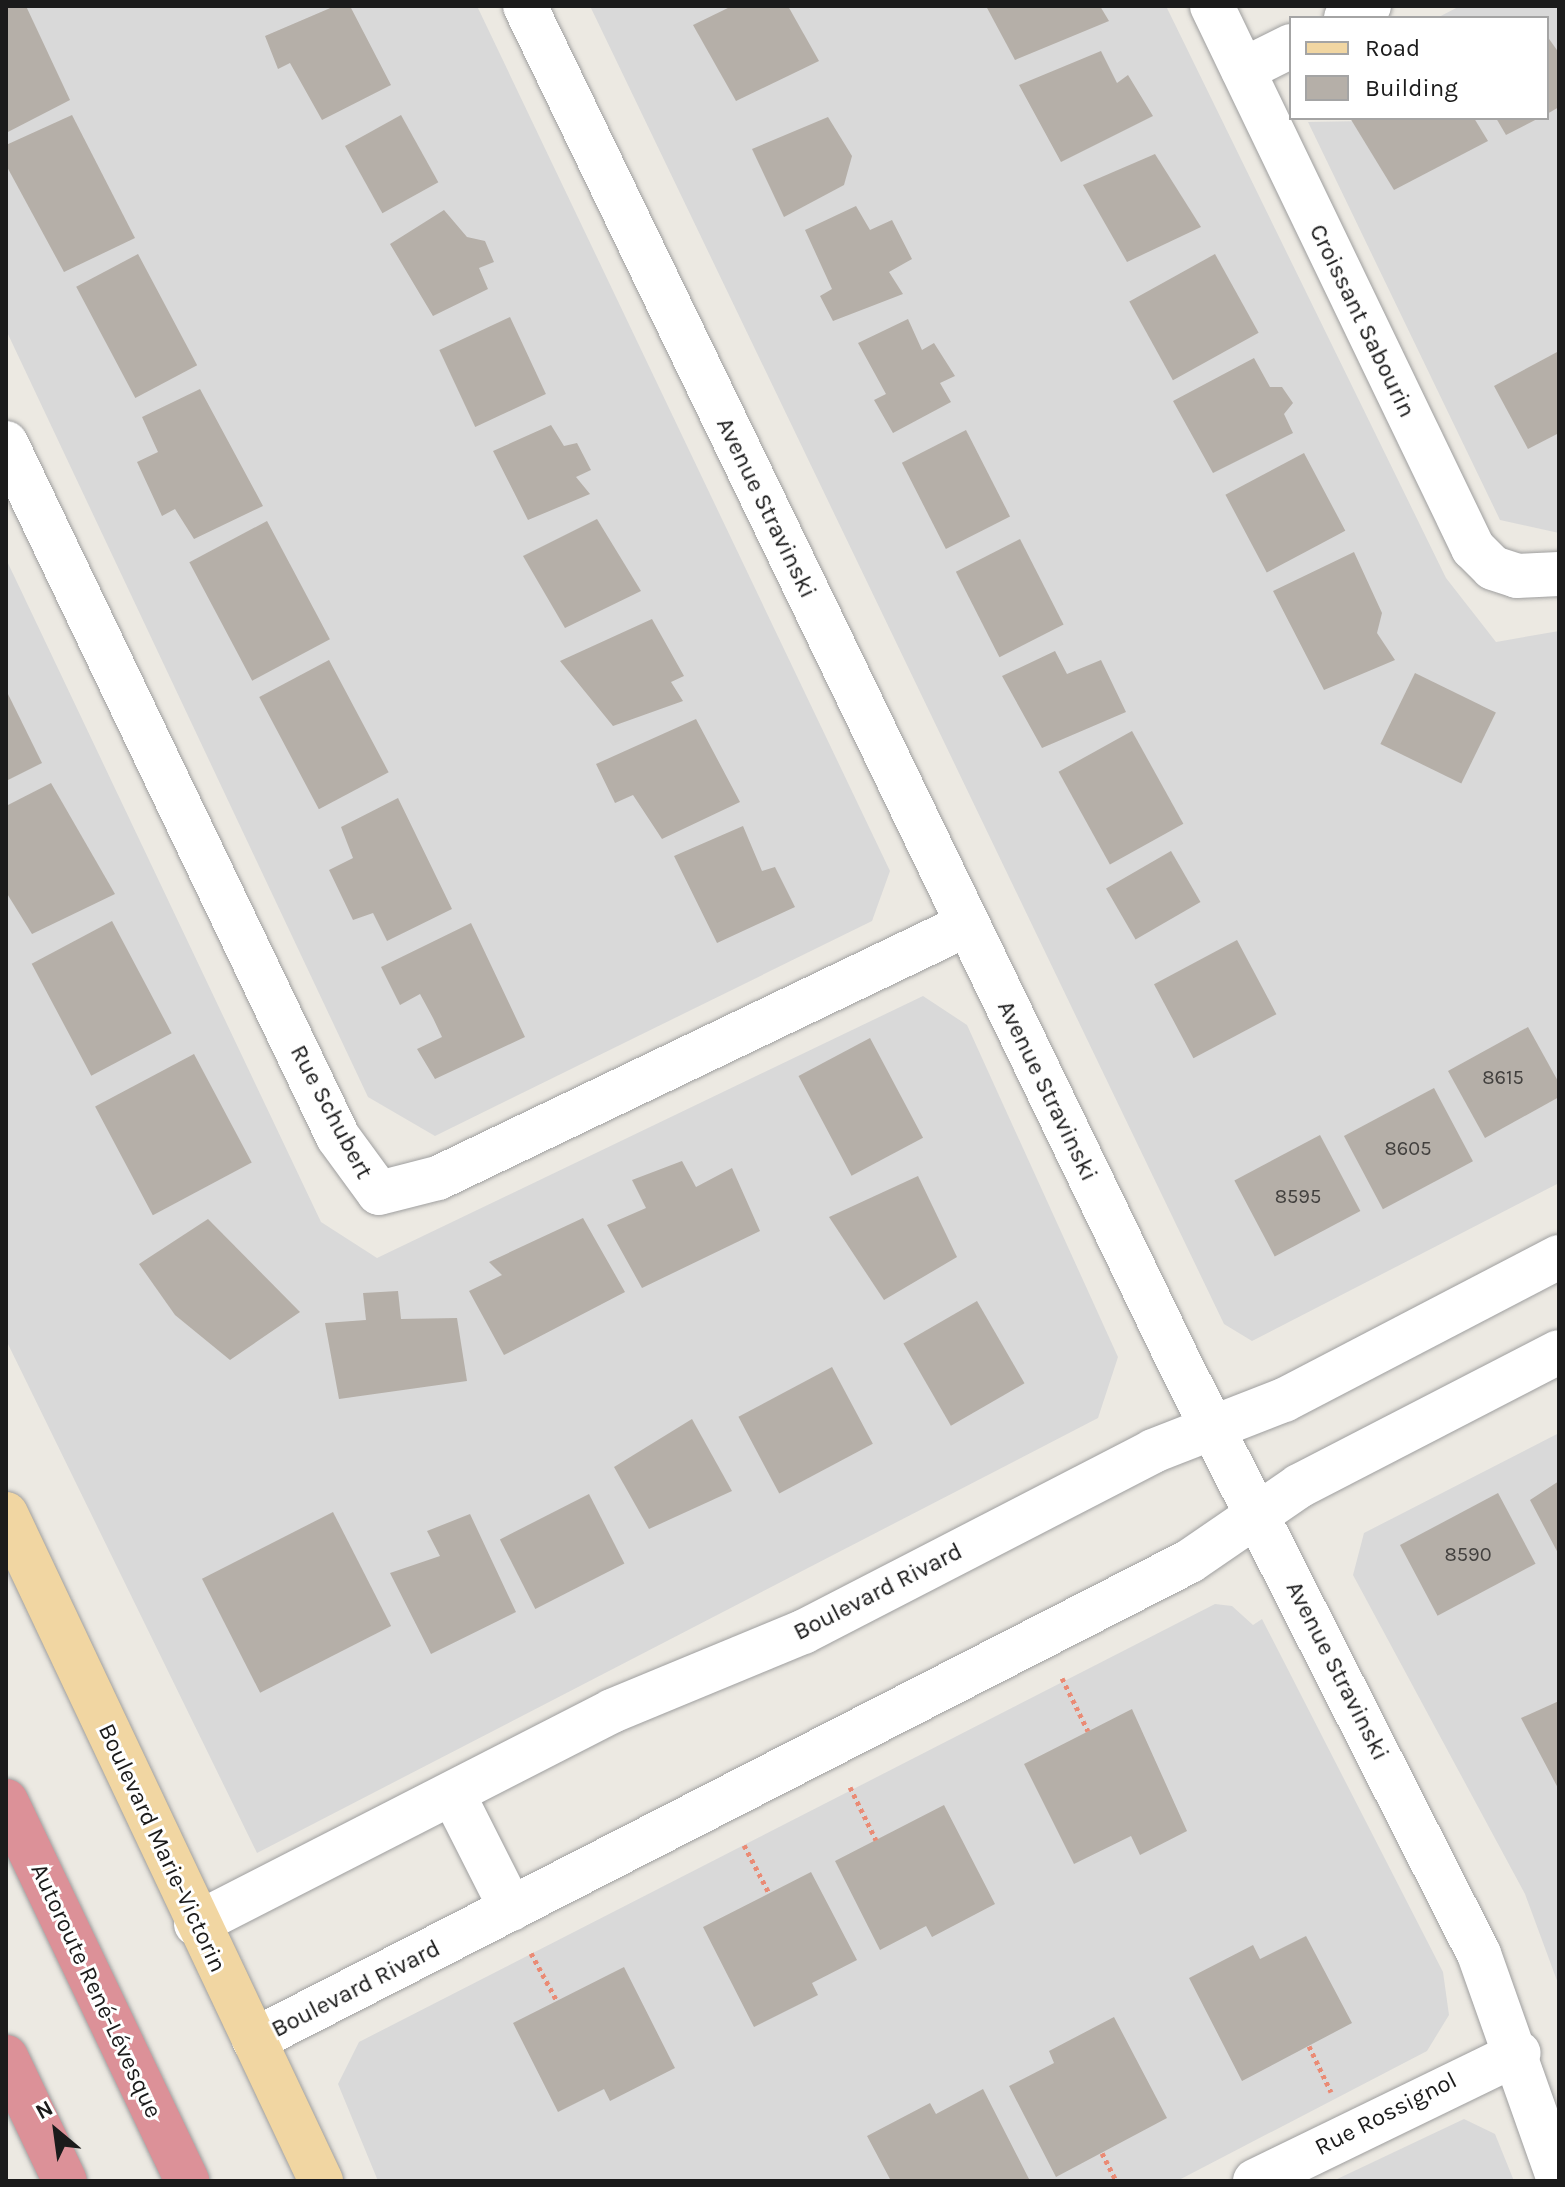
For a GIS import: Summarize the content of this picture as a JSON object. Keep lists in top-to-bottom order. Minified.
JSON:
{"streets":{"highway":["Autoroute René-Lévesque"],"main road":["Boulevard Marie-Victorin"],"street":["Croissant Sabourin","Avenue Stravinski","Rue Schubert","Boulevard Rivard","Rue Rossignol"]},"crossings":[["Avenue Stravinski","Rue Schubert"],["Avenue Stravinski","Boulevard Rivard"],["Avenue Stravinski","Rue Rossignol"],["Boulevard Rivard","Boulevard Marie-Victorin"]],"house_numbers":["8615","8605","8595","8590"],"legend":["Road","Building"],"north":"top left"}
